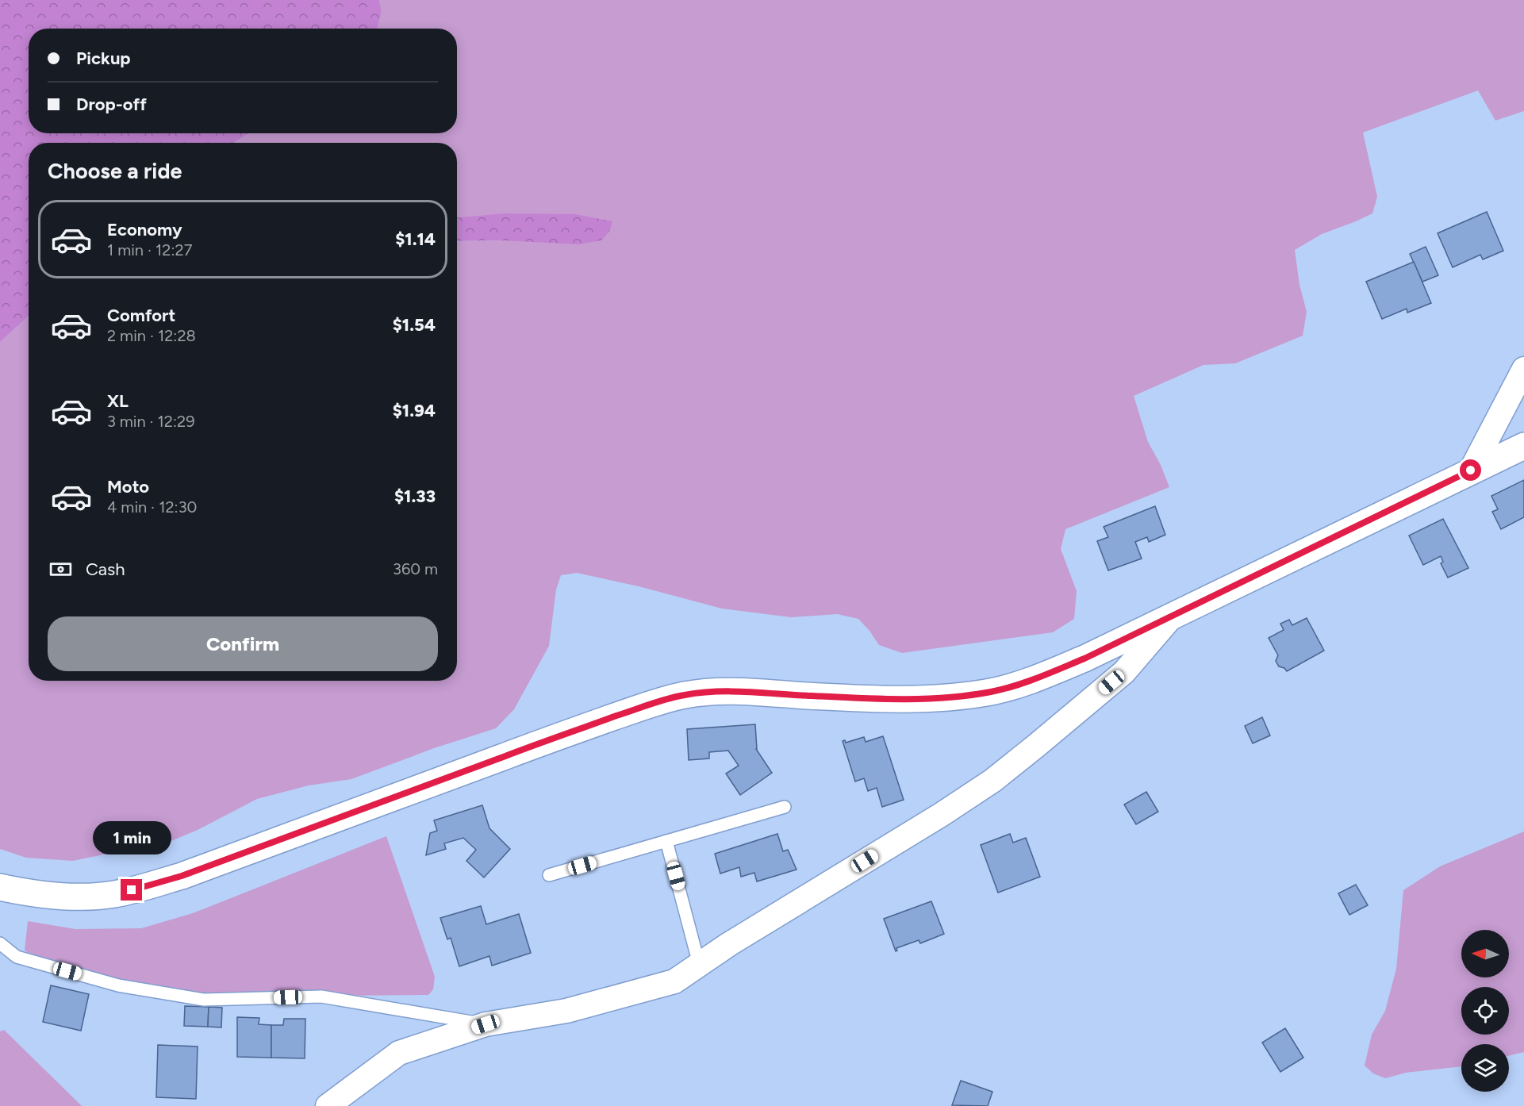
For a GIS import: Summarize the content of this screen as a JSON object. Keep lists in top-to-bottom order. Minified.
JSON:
{"north":"left","page":{"banner":["Pickup","Drop-off"],"heading":"Choose a ride","list":[{"name":"Economy","note":"1 min · 12:27","value":"$1.14"},{"name":"Comfort","note":"2 min · 12:28","value":"$1.54"},{"name":"XL","note":"3 min · 12:29","value":"$1.94"},{"name":"Moto","note":"4 min · 12:30","value":"$1.33"}],"pay":["Cash","360 m"],"buttons":"Confirm","bubble":"1 min"}}
